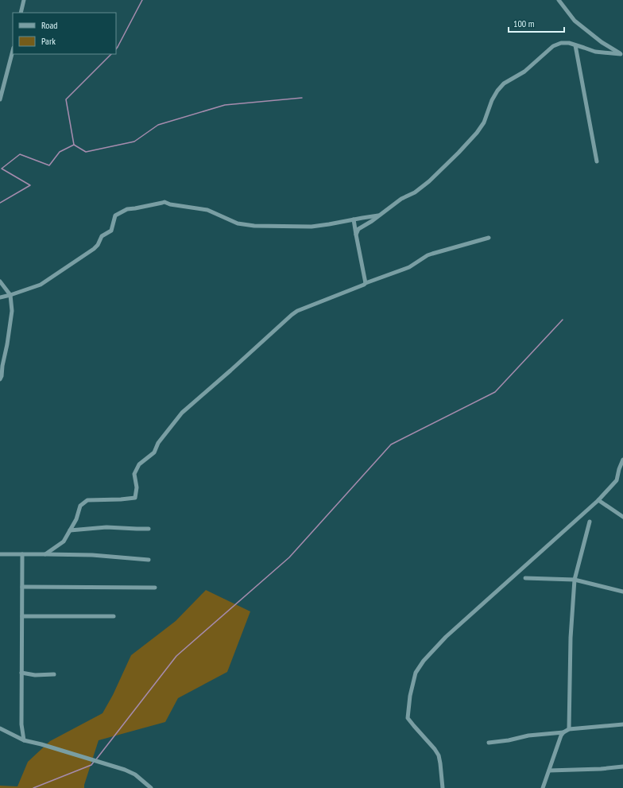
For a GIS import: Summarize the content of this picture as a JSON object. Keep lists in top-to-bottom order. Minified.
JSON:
{"legend":["Road","Park"],"scale_bar":"100 m"}
